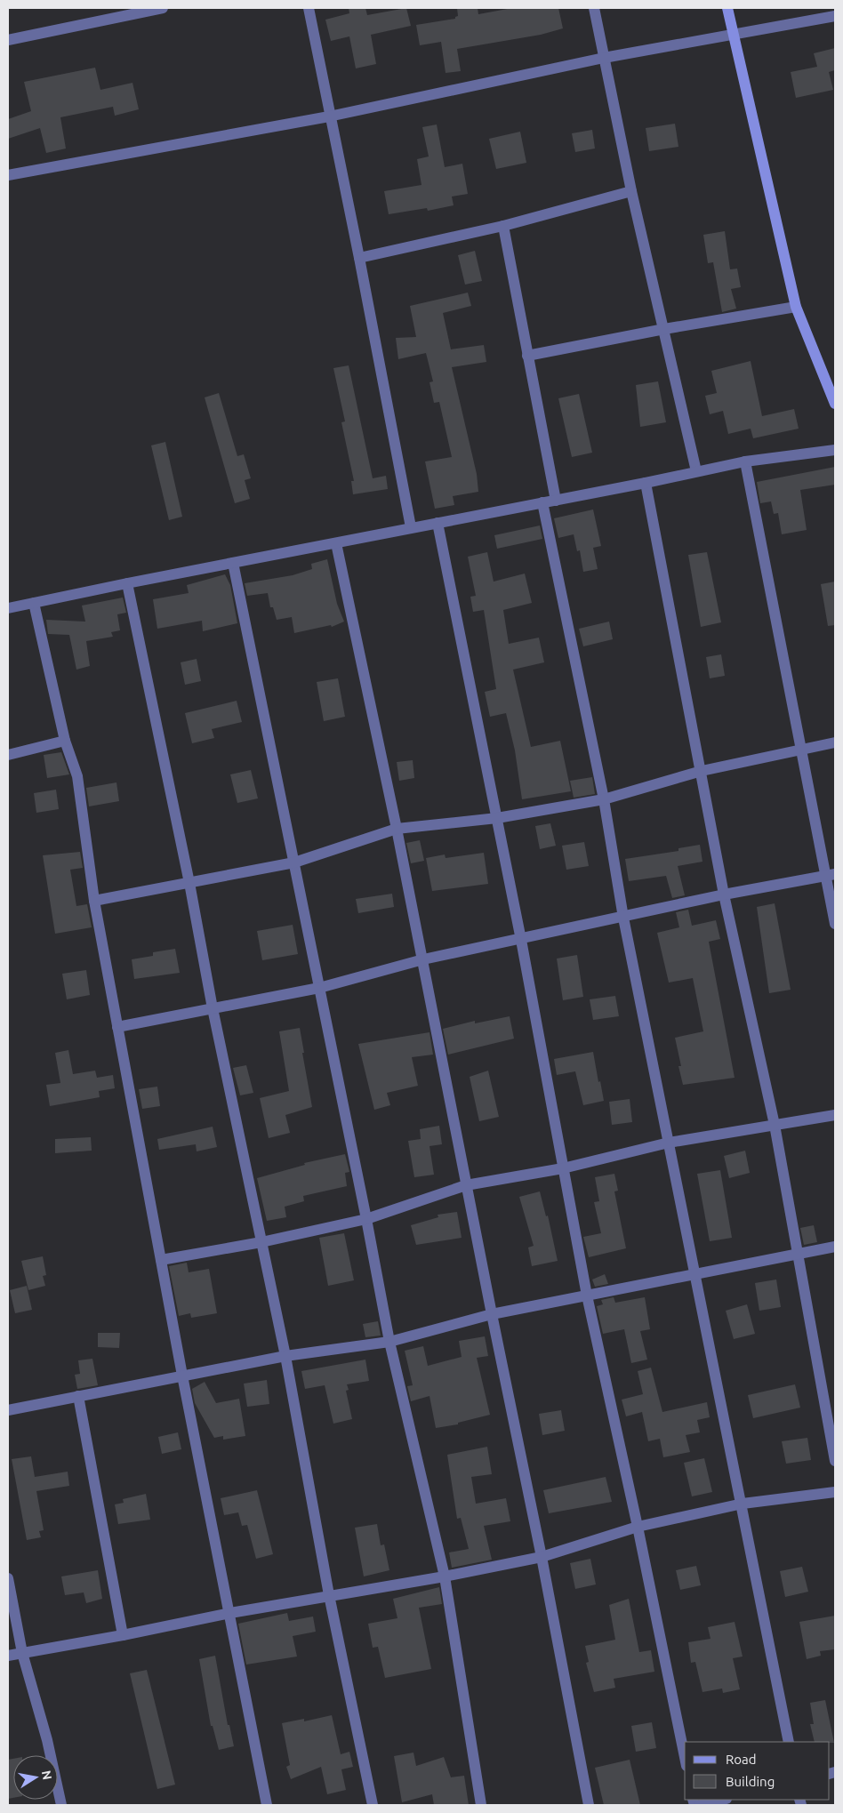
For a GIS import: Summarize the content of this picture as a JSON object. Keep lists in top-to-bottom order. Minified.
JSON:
{"legend":["Road","Building"],"north":"right"}
